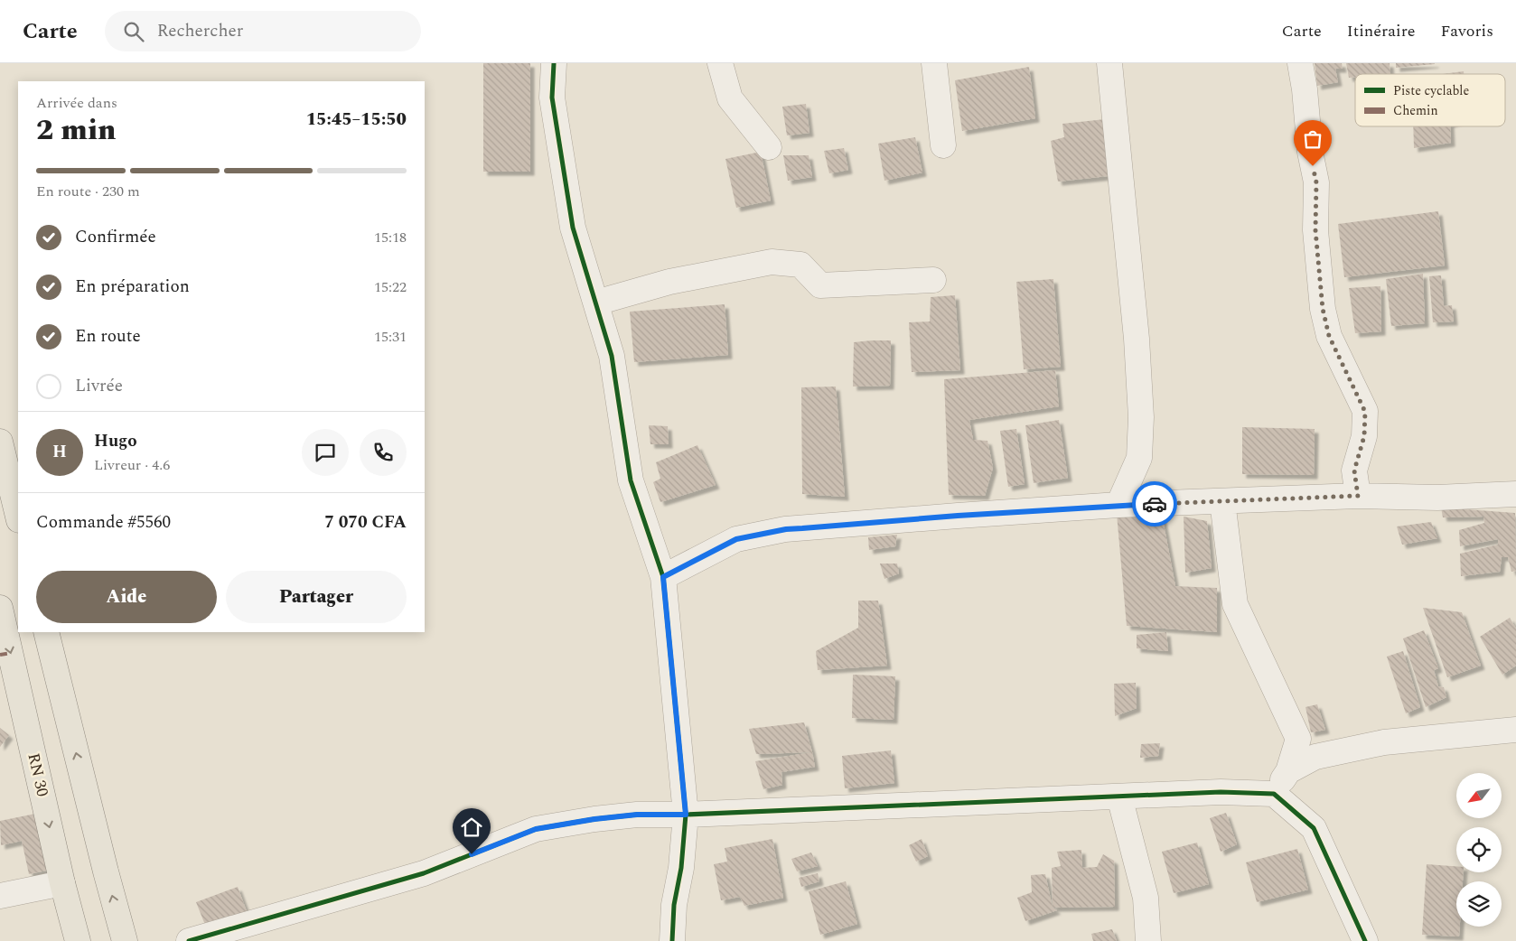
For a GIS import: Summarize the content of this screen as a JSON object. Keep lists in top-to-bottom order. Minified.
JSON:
{"streets":{"main road":["RN 30"]},"legend":["Piste cyclable","Chemin"],"north":"bottom left","page":{"header":"Carte","search":"Rechercher","nav":["Carte","Itinéraire","Favoris"],"heading":["2 min","Arrivée dans","15:45–15:50"],"panel":["Hugo","Livreur · 4.6","Commande #5560","7 070 CFA"],"bar":"En route · 230 m","list":[["Confirmée","15:18"],["En préparation","15:22"],["En route","15:31"],"Livrée"],"round":"H","buttons":["Aide","Partager"]}}
